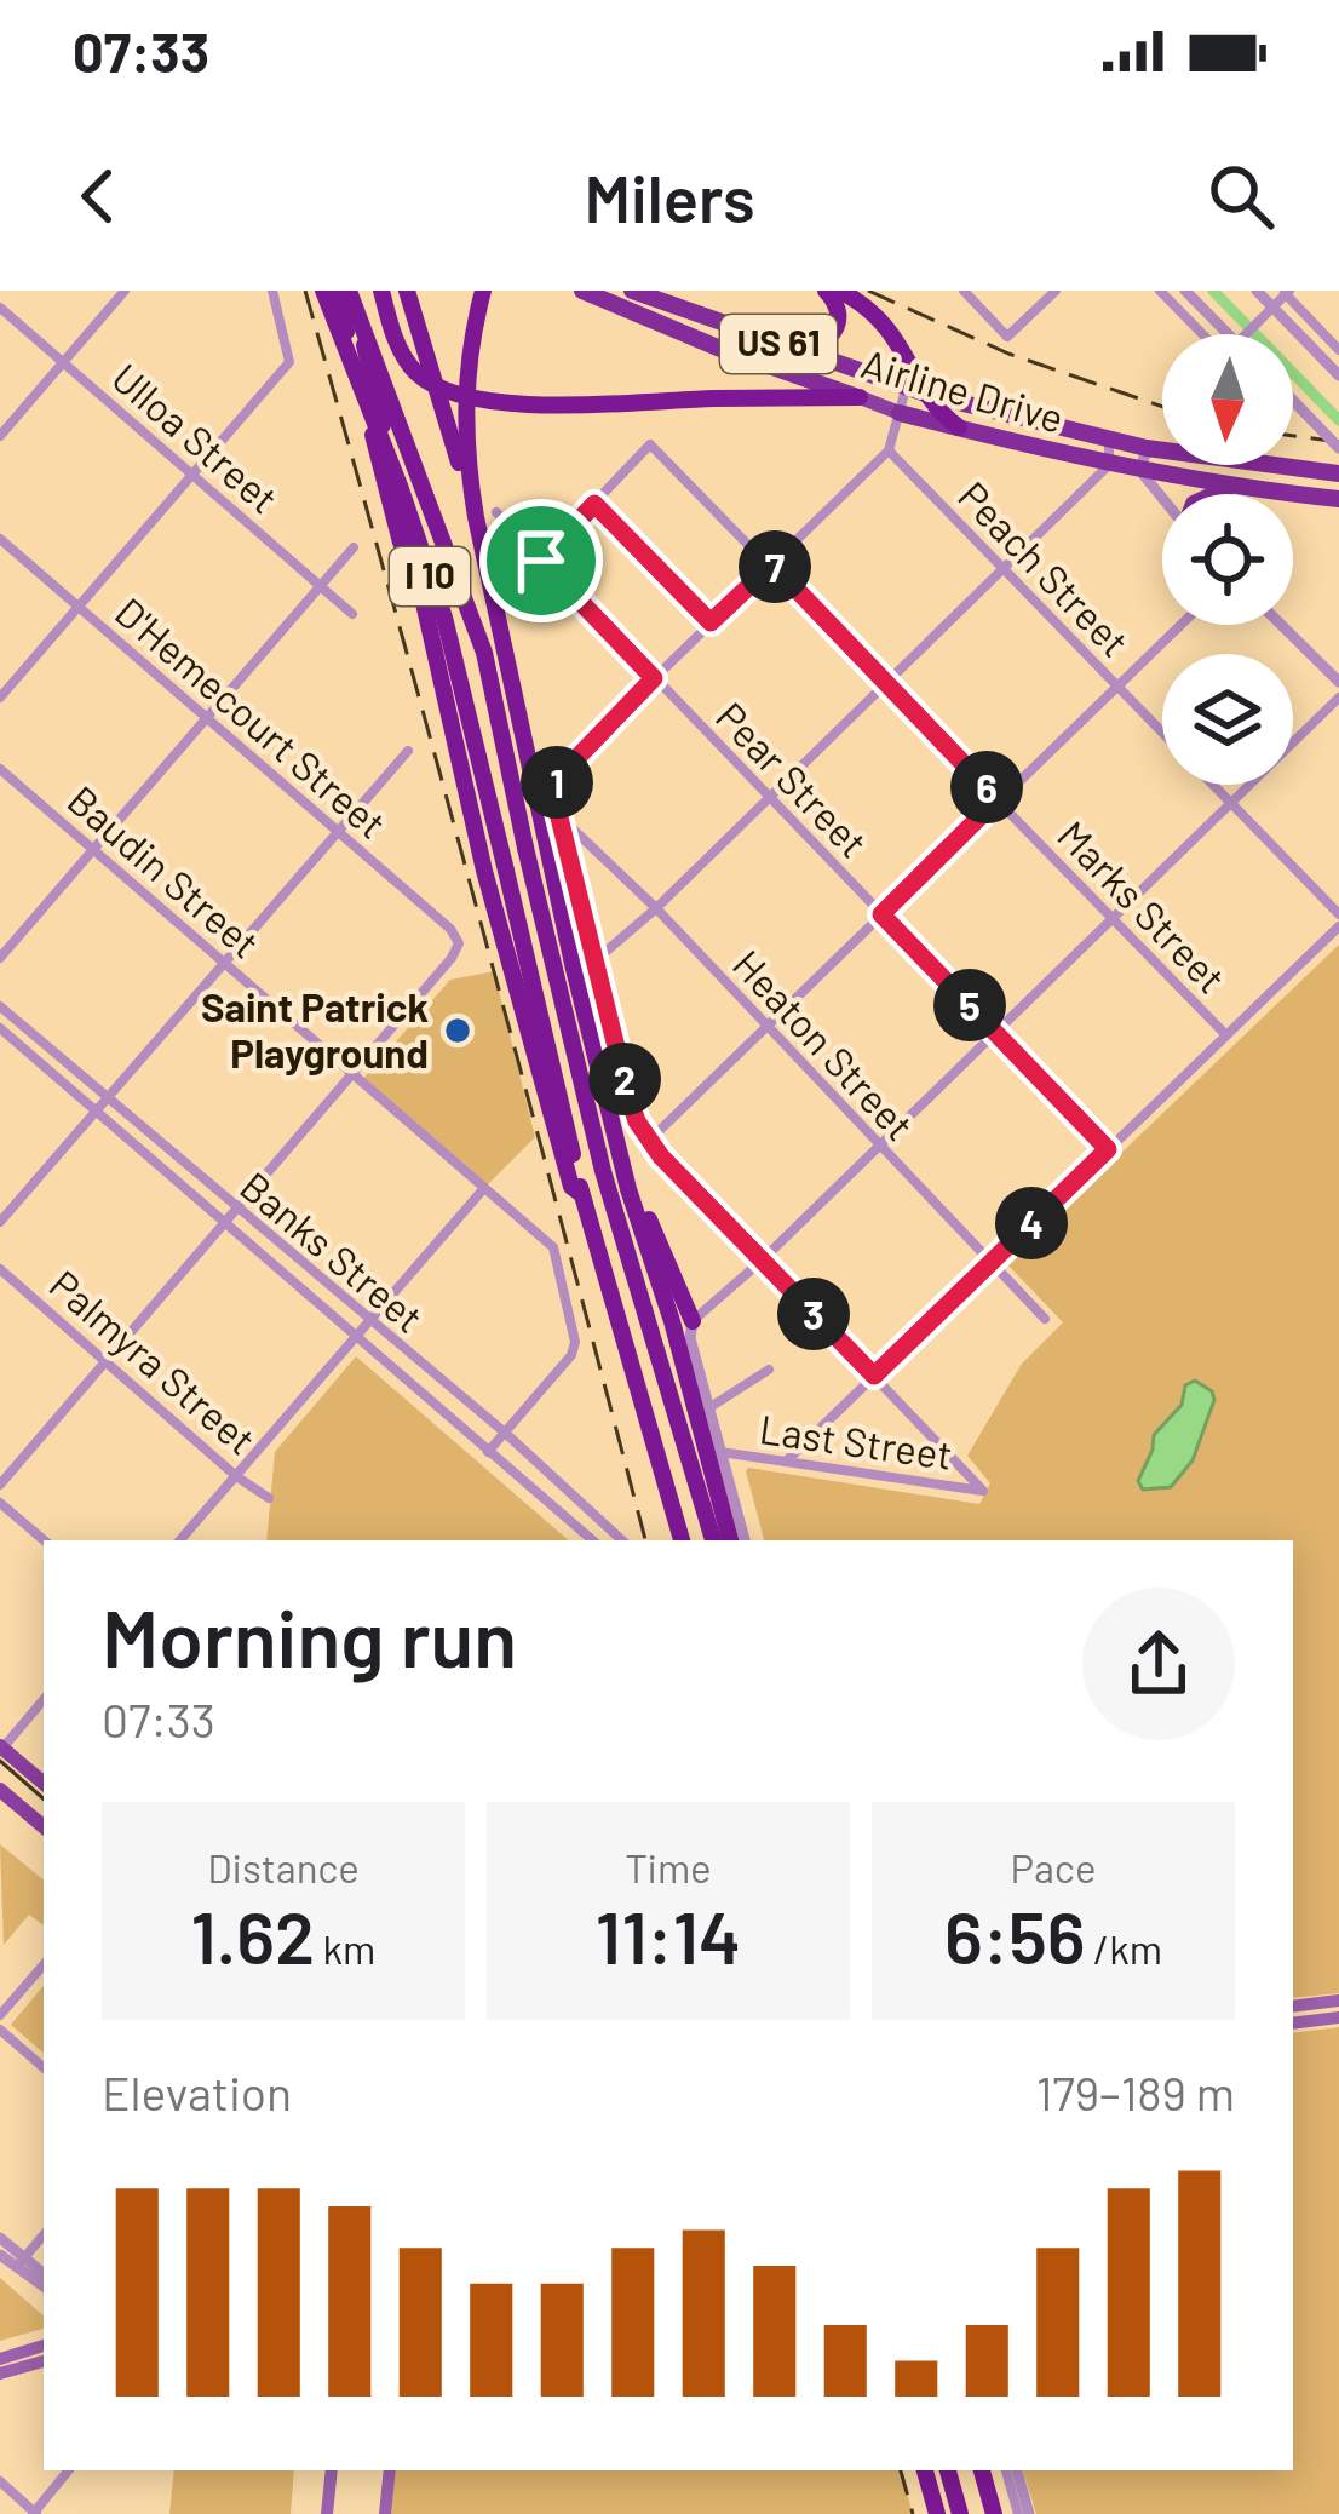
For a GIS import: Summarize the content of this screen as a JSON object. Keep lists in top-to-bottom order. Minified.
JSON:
{"streets":{"highway":["US 61","Airline Drive","I 10"],"street":["Ulloa Street","Peach Street","D'Hemecourt Street","Pear Street","Baudin Street","Marks Street","Heaton Street","Banks Street","Palmyra Street","Last Street"]},"crossings":[["D'Hemecourt Street","Baudin Street"],["Baudin Street","Banks Street"]],"places":["Saint Patrick Playground"],"north":"bottom","page":{"status":"07:33","header":"Milers","pins":["7","1","6","5","2","4","3"],"heading":["Morning run","07:33"],"stats":[["Distance","1.62 km"],["Time","11:14"],["Pace","6:56 /km"]],"chart":["Elevation","179–189 m"]}}
